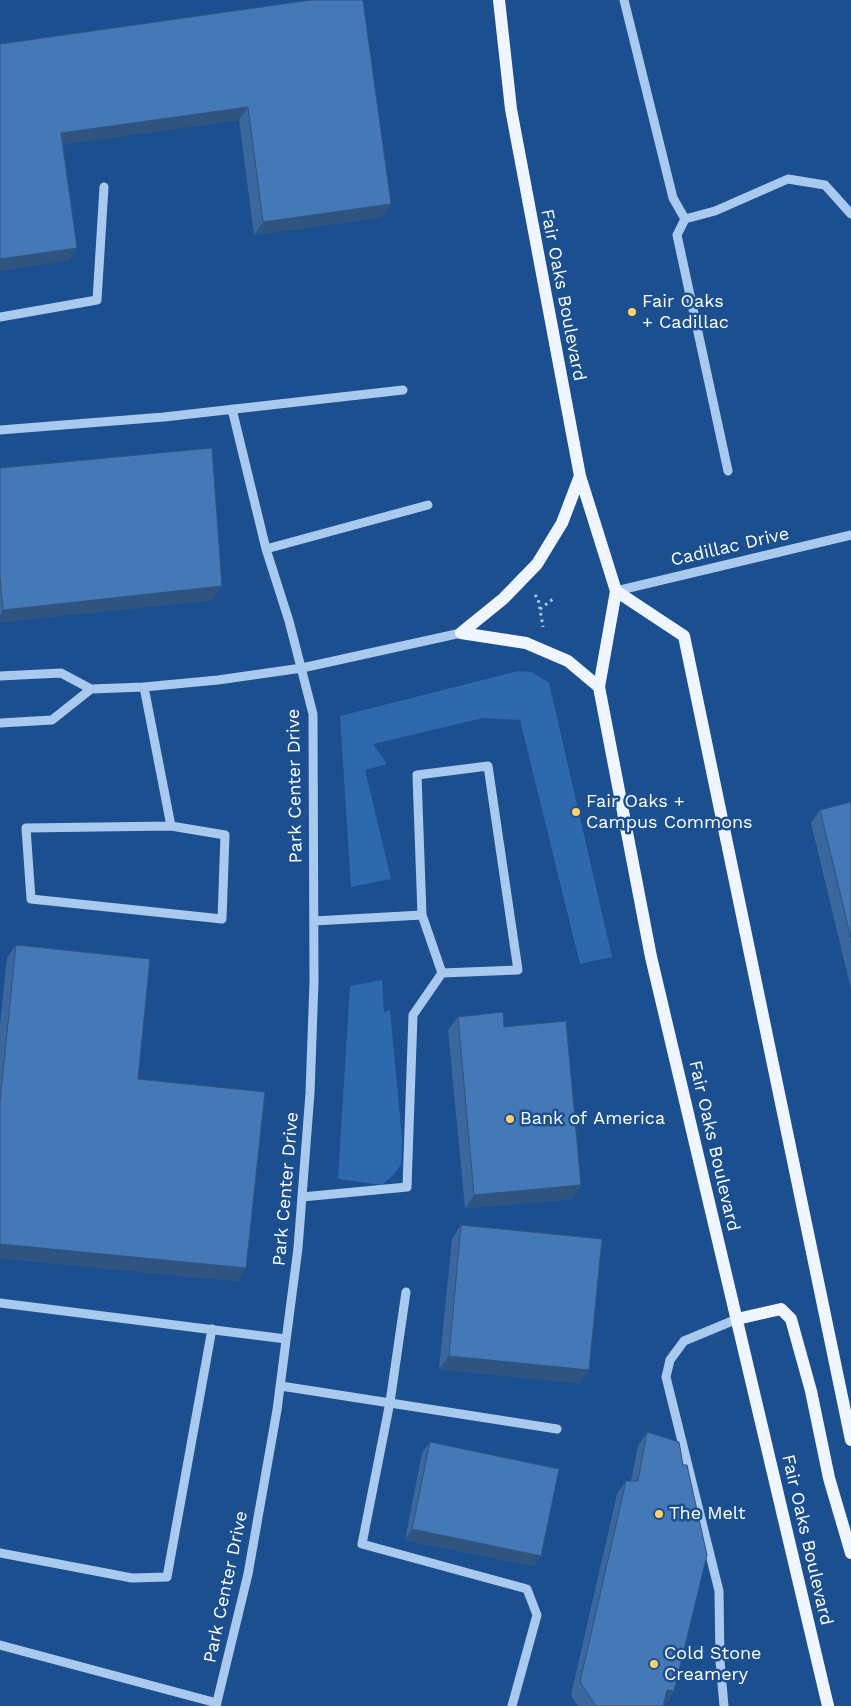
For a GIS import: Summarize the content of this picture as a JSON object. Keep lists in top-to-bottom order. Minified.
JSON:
{"streets":{"main road":["Fair Oaks Boulevard"],"street":["Cadillac Drive","Park Center Drive"]},"crossings":[["Fair Oaks Boulevard","Cadillac Drive"]],"places":["Fair Oaks + Cadillac","Fair Oaks + Campus Commons","Bank of America","The Melt","Cold Stone Creamery"]}
